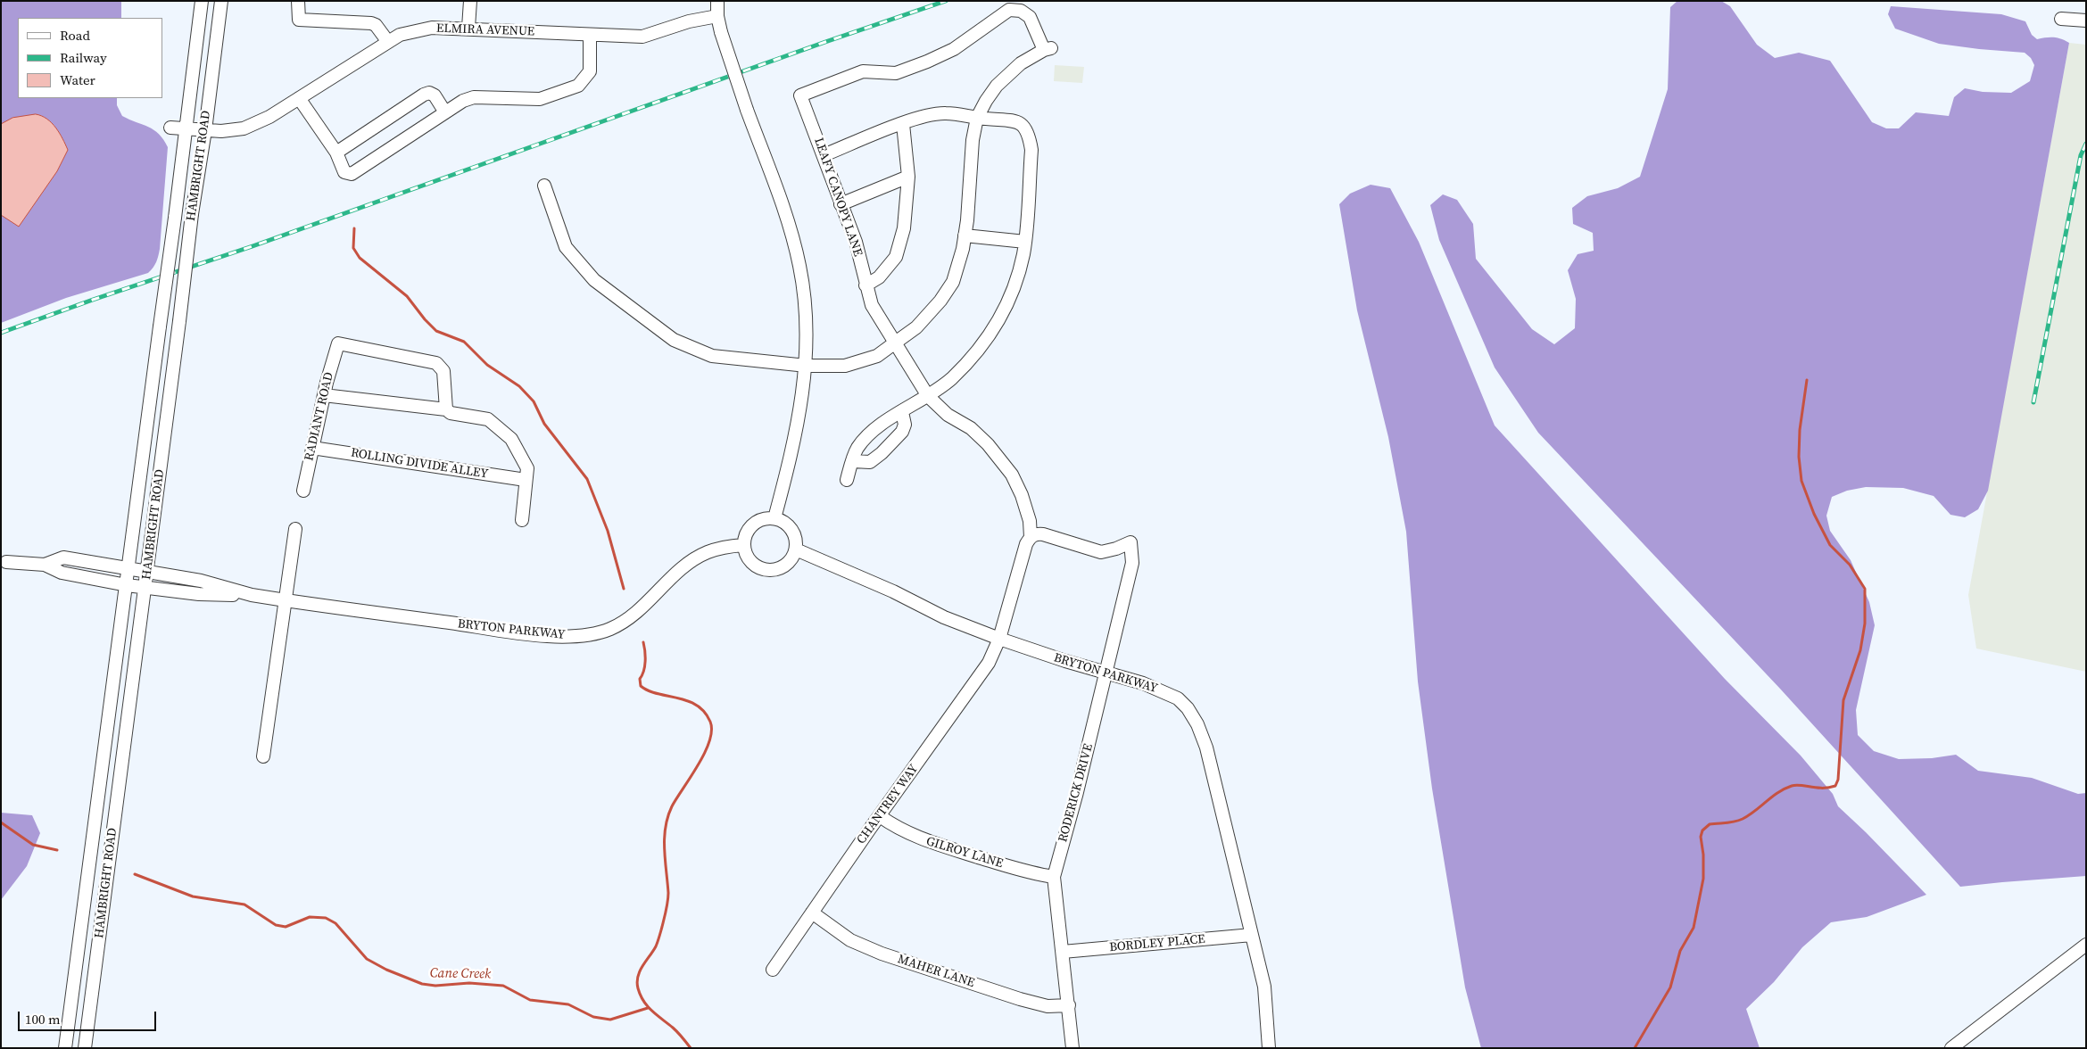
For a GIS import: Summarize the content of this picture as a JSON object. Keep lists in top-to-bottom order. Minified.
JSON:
{"streets":{"street":["ELMIRA AVENUE","HAMBRIGHT ROAD","LEAFY CANOPY LANE","RADIANT ROAD","ROLLING DIVIDE ALLEY","BRYTON PARKWAY","RODERICK DRIVE","CHANTREY WAY","GILROY LANE","BORDLEY PLACE","MAHER LANE"]},"crossings":[["ELMIRA AVENUE","HAMBRIGHT ROAD"],["HAMBRIGHT ROAD","BRYTON PARKWAY"],["LEAFY CANOPY LANE","RODERICK DRIVE"],["LEAFY CANOPY LANE","CHANTREY WAY"],["RADIANT ROAD","ROLLING DIVIDE ALLEY"],["BRYTON PARKWAY","RODERICK DRIVE"],["BRYTON PARKWAY","CHANTREY WAY"],["BRYTON PARKWAY","BORDLEY PLACE"],["RODERICK DRIVE","CHANTREY WAY"],["RODERICK DRIVE","GILROY LANE"],["RODERICK DRIVE","BORDLEY PLACE"],["RODERICK DRIVE","MAHER LANE"],["CHANTREY WAY","GILROY LANE"],["CHANTREY WAY","MAHER LANE"]],"water":["Cane Creek"],"legend":["Road","Railway","Water"],"scale_bar":"100 m"}
